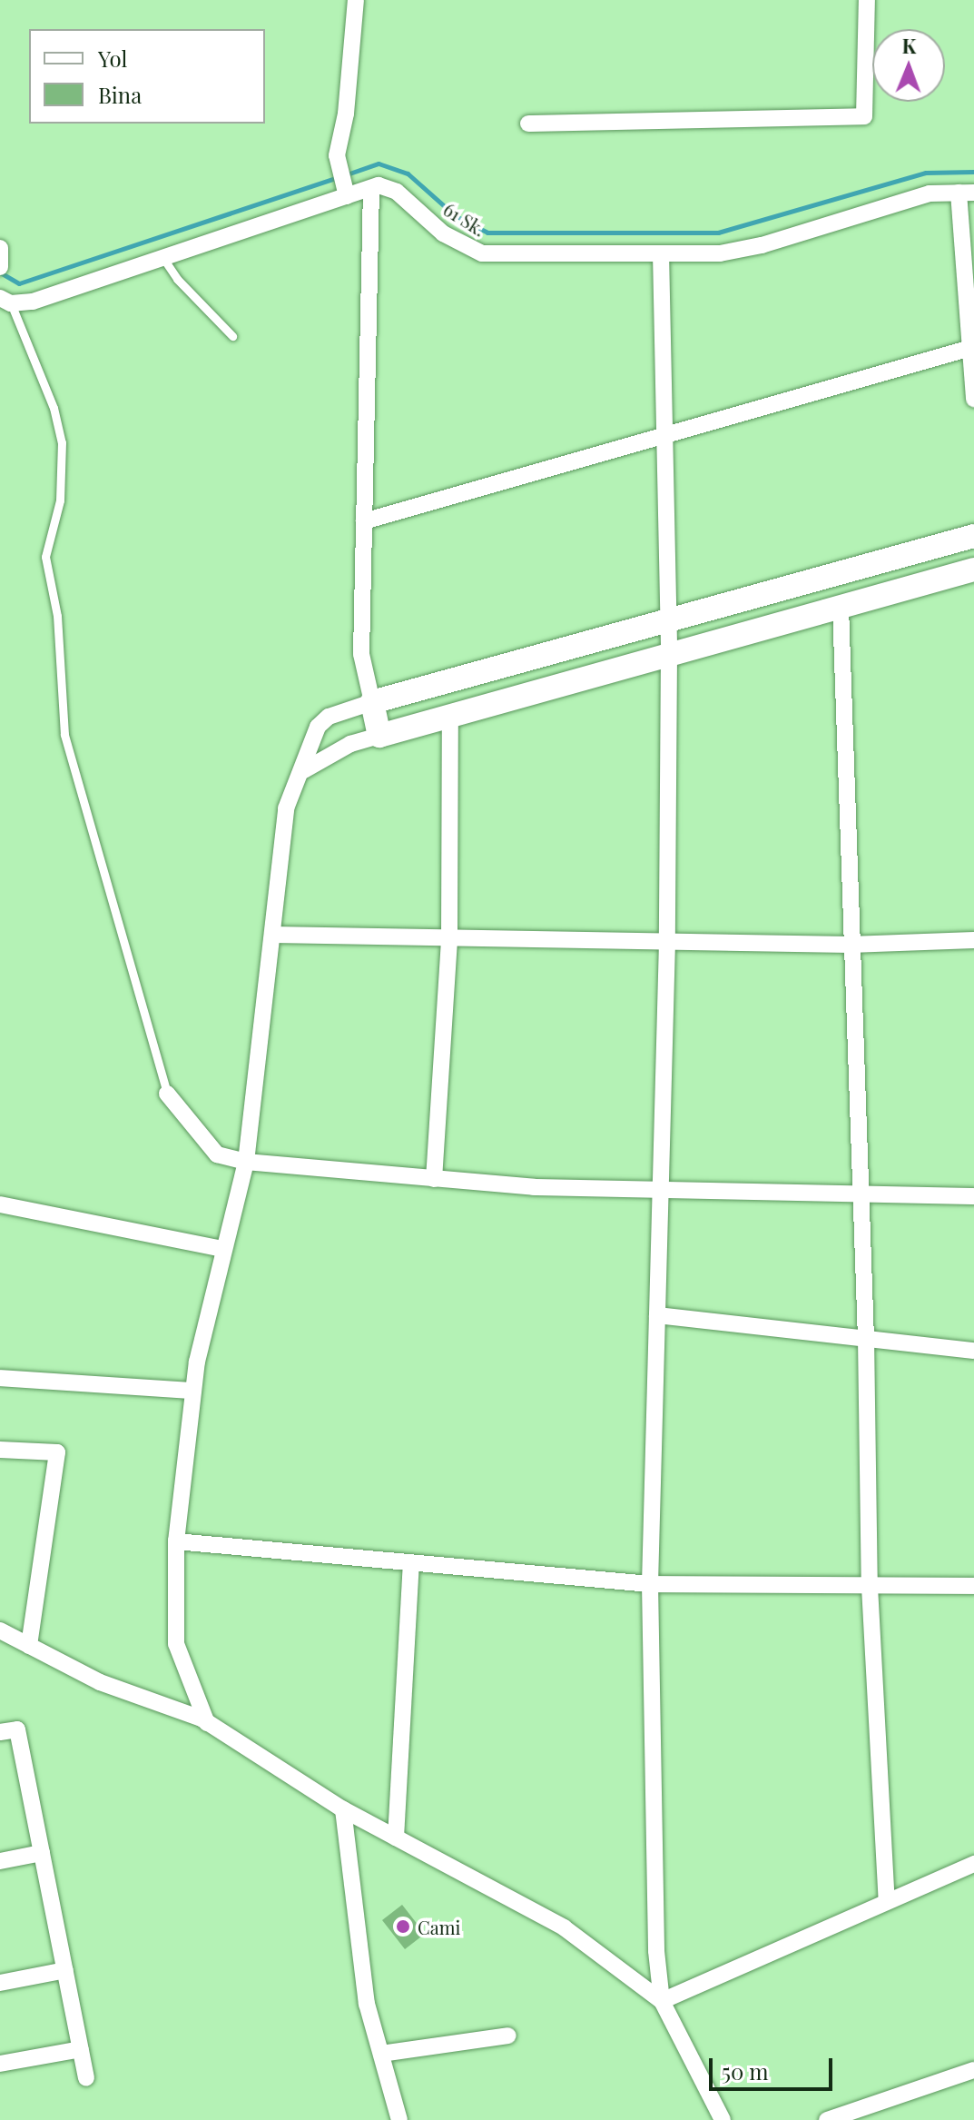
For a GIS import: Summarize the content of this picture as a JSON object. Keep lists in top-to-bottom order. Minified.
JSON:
{"streets":{"street":["61 Sk."]},"places":["Cami"],"legend":["Yol","Bina"],"scale_bar":"50 m","north":"top"}
